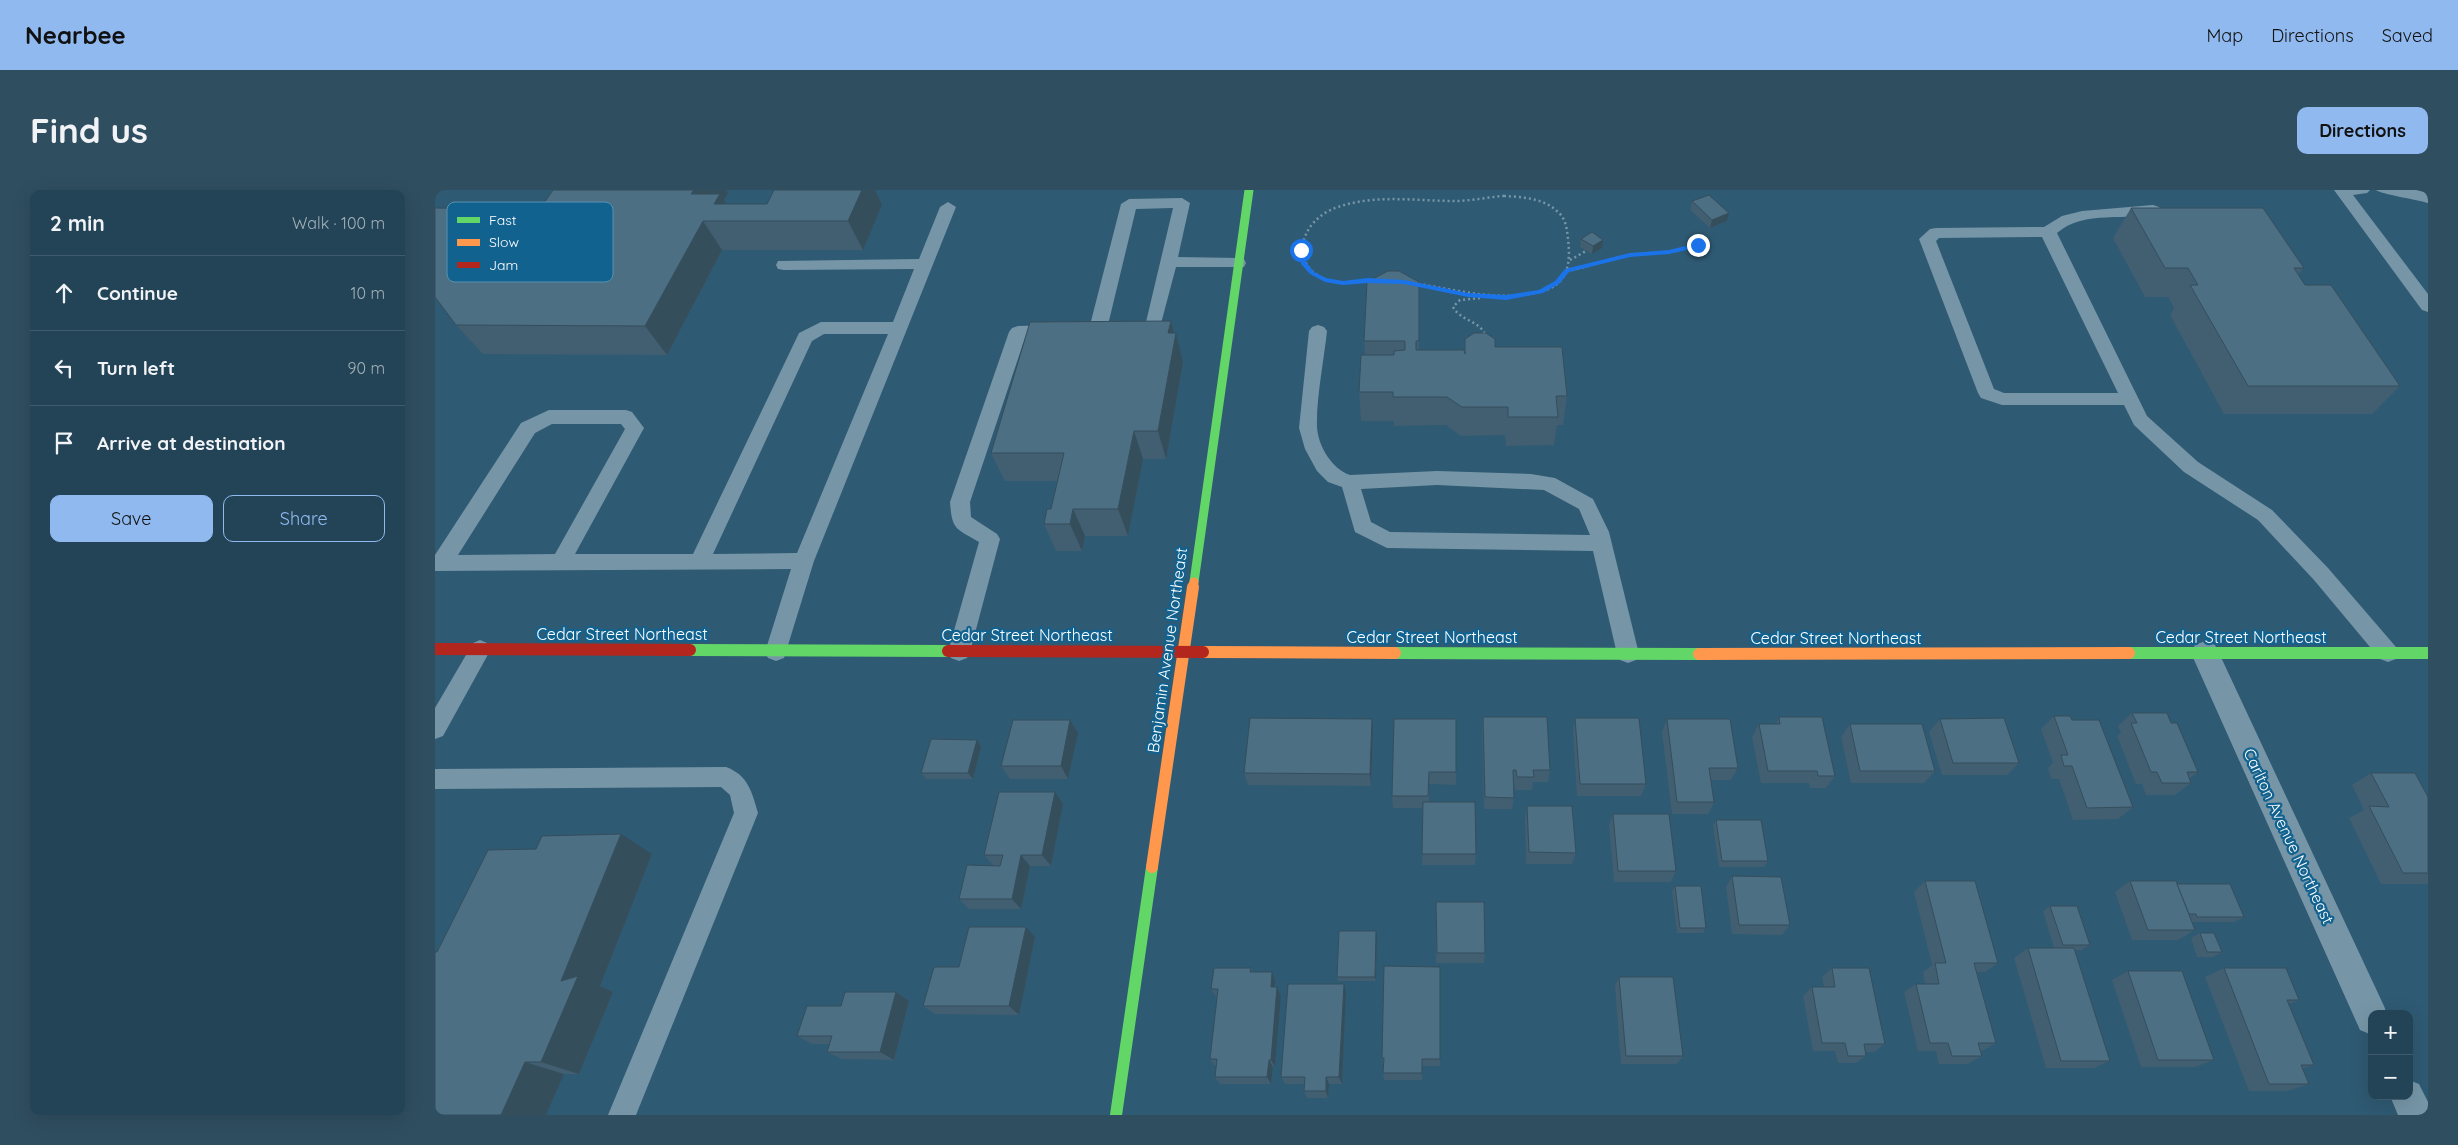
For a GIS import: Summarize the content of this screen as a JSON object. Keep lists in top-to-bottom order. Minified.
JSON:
{"streets":{"street":["Cedar Street Northeast","Benjamin Avenue Northeast","Carlton Avenue Northeast"]},"crossings":[["Cedar Street Northeast","Benjamin Avenue Northeast"],["Cedar Street Northeast","Carlton Avenue Northeast"]],"legend":["Fast","Slow","Jam"],"page":{"header":"Nearbee","nav":["Map","Directions","Saved"],"buttons":["Directions",["Save","Share"]],"title":"Find us","heading":["2 min","Walk · 100 m"],"list":[["Continue","10 m"],["Turn left","90 m"],"Arrive at destination"],"map_buttons":["+","−"]}}
